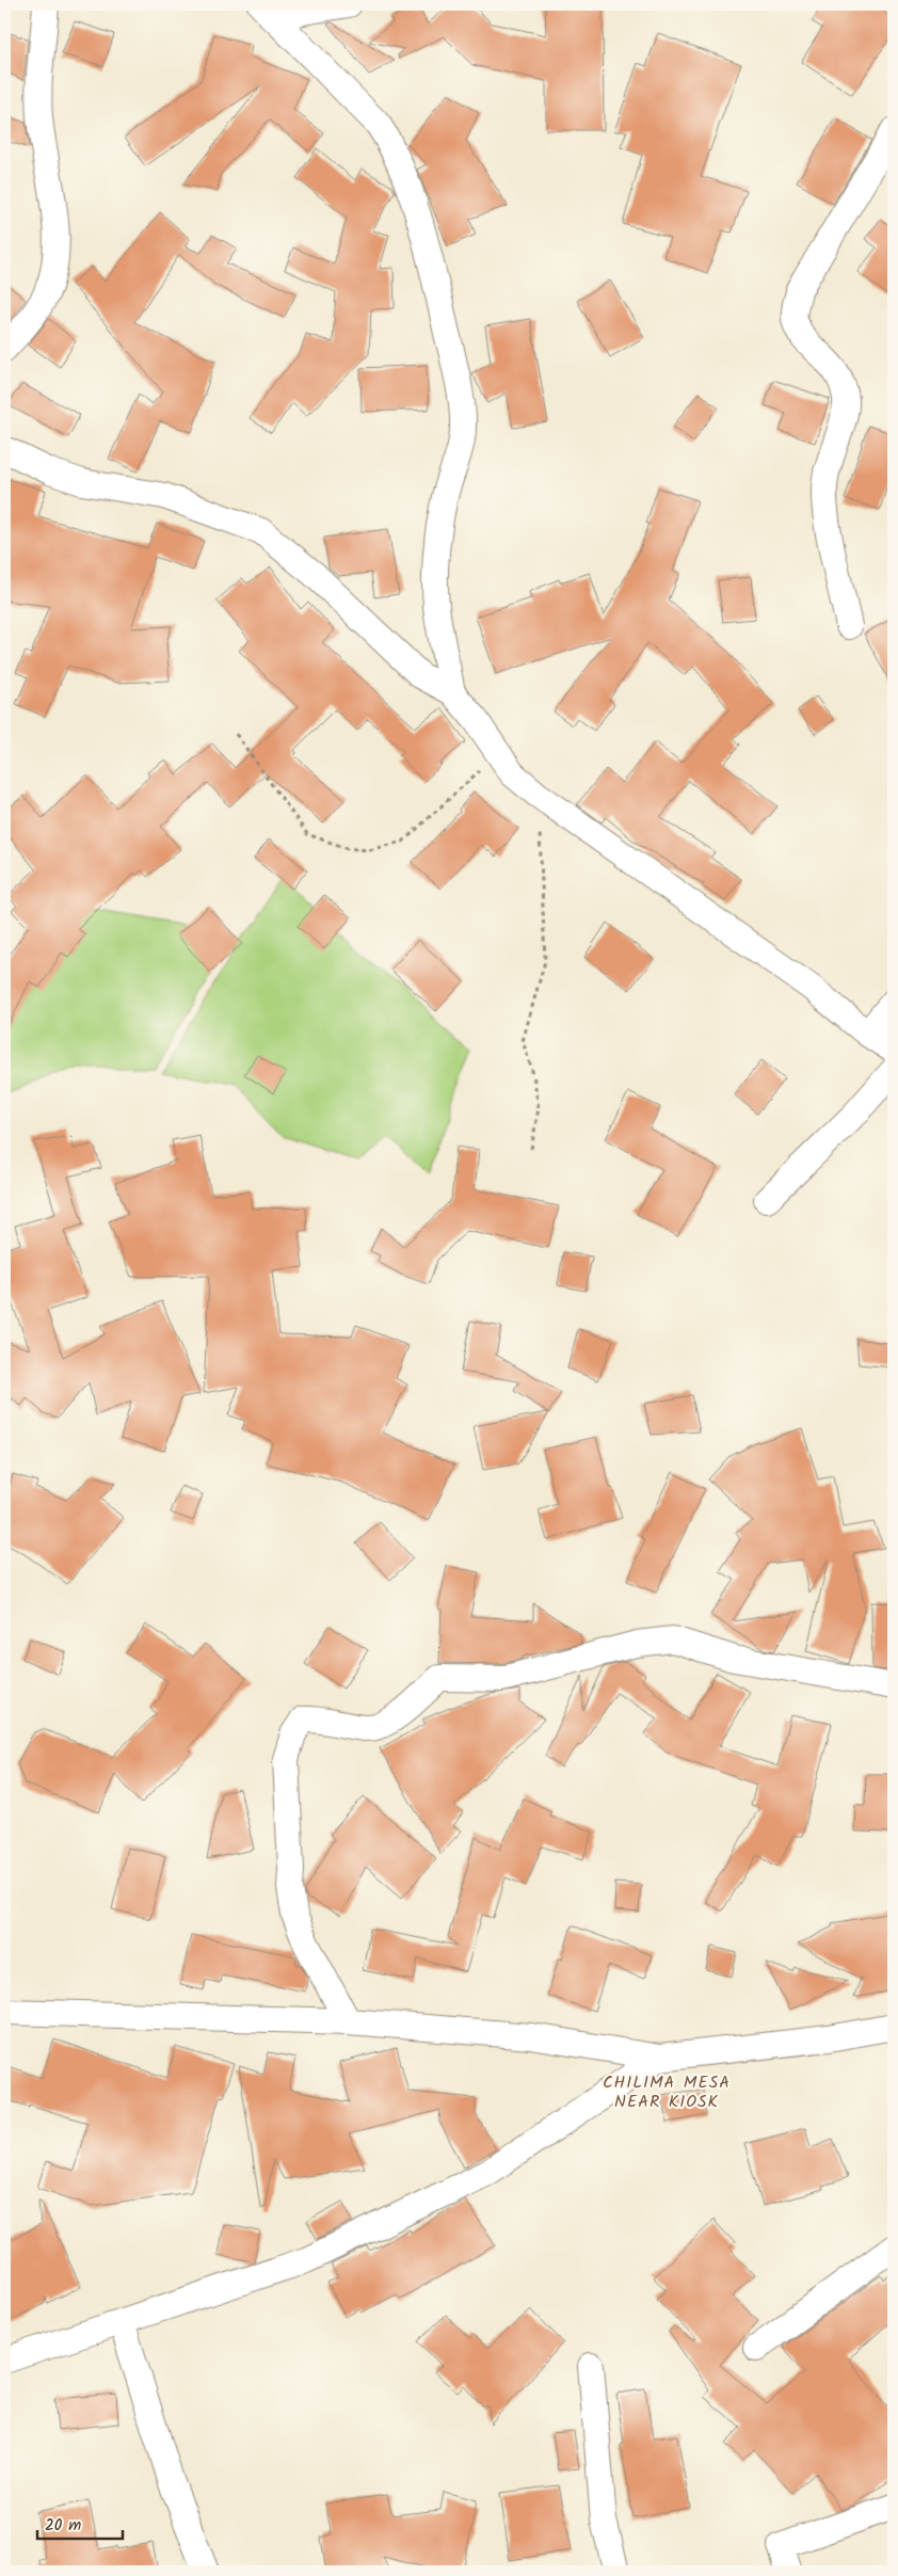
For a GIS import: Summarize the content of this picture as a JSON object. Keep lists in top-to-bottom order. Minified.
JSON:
{"districts":["CHILIMA MESA NEAR KIOSK"],"scale_bar":"20 m"}
